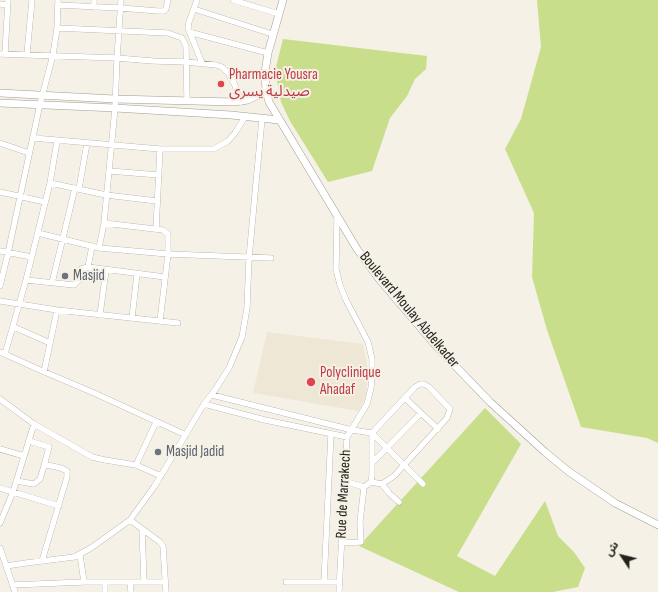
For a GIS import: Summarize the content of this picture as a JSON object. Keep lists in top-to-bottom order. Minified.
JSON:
{"streets":{"street":["Boulevard Moulay Abdelkader","Rue de Marrakech"]},"crossings":[["Boulevard Moulay Abdelkader","Rue de Marrakech"]],"places":["Pharmacie Yousra صيدلية يسرى","Masjid","Polyclinique Ahadaf","Masjid Jadid"],"north":"top left"}
